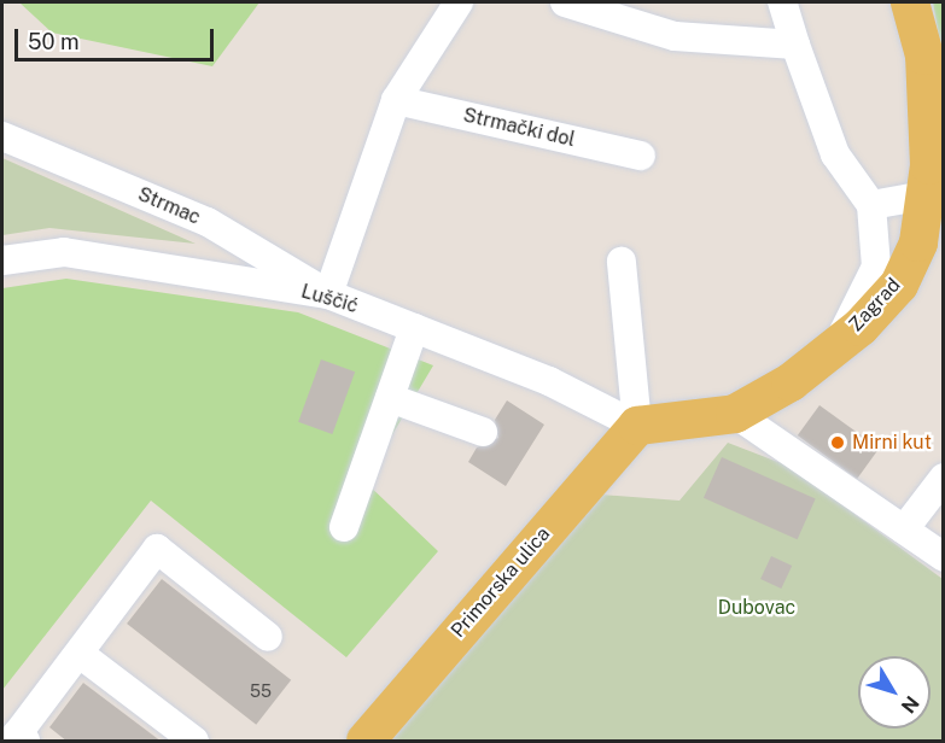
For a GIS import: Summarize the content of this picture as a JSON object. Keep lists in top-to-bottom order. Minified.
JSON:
{"streets":{"main road":["Zagrad","Primorska ulica"],"street":["Strmački dol","Strmac","Luščić"]},"crossings":[["Strmac","Luščić"],["Luščić","Zagrad"],["Luščić","Primorska ulica"],["Zagrad","Primorska ulica"]],"parks":["Dubovac"],"places":["Mirni kut"],"house_numbers":["55"],"scale_bar":"50 m","north":"bottom right"}
